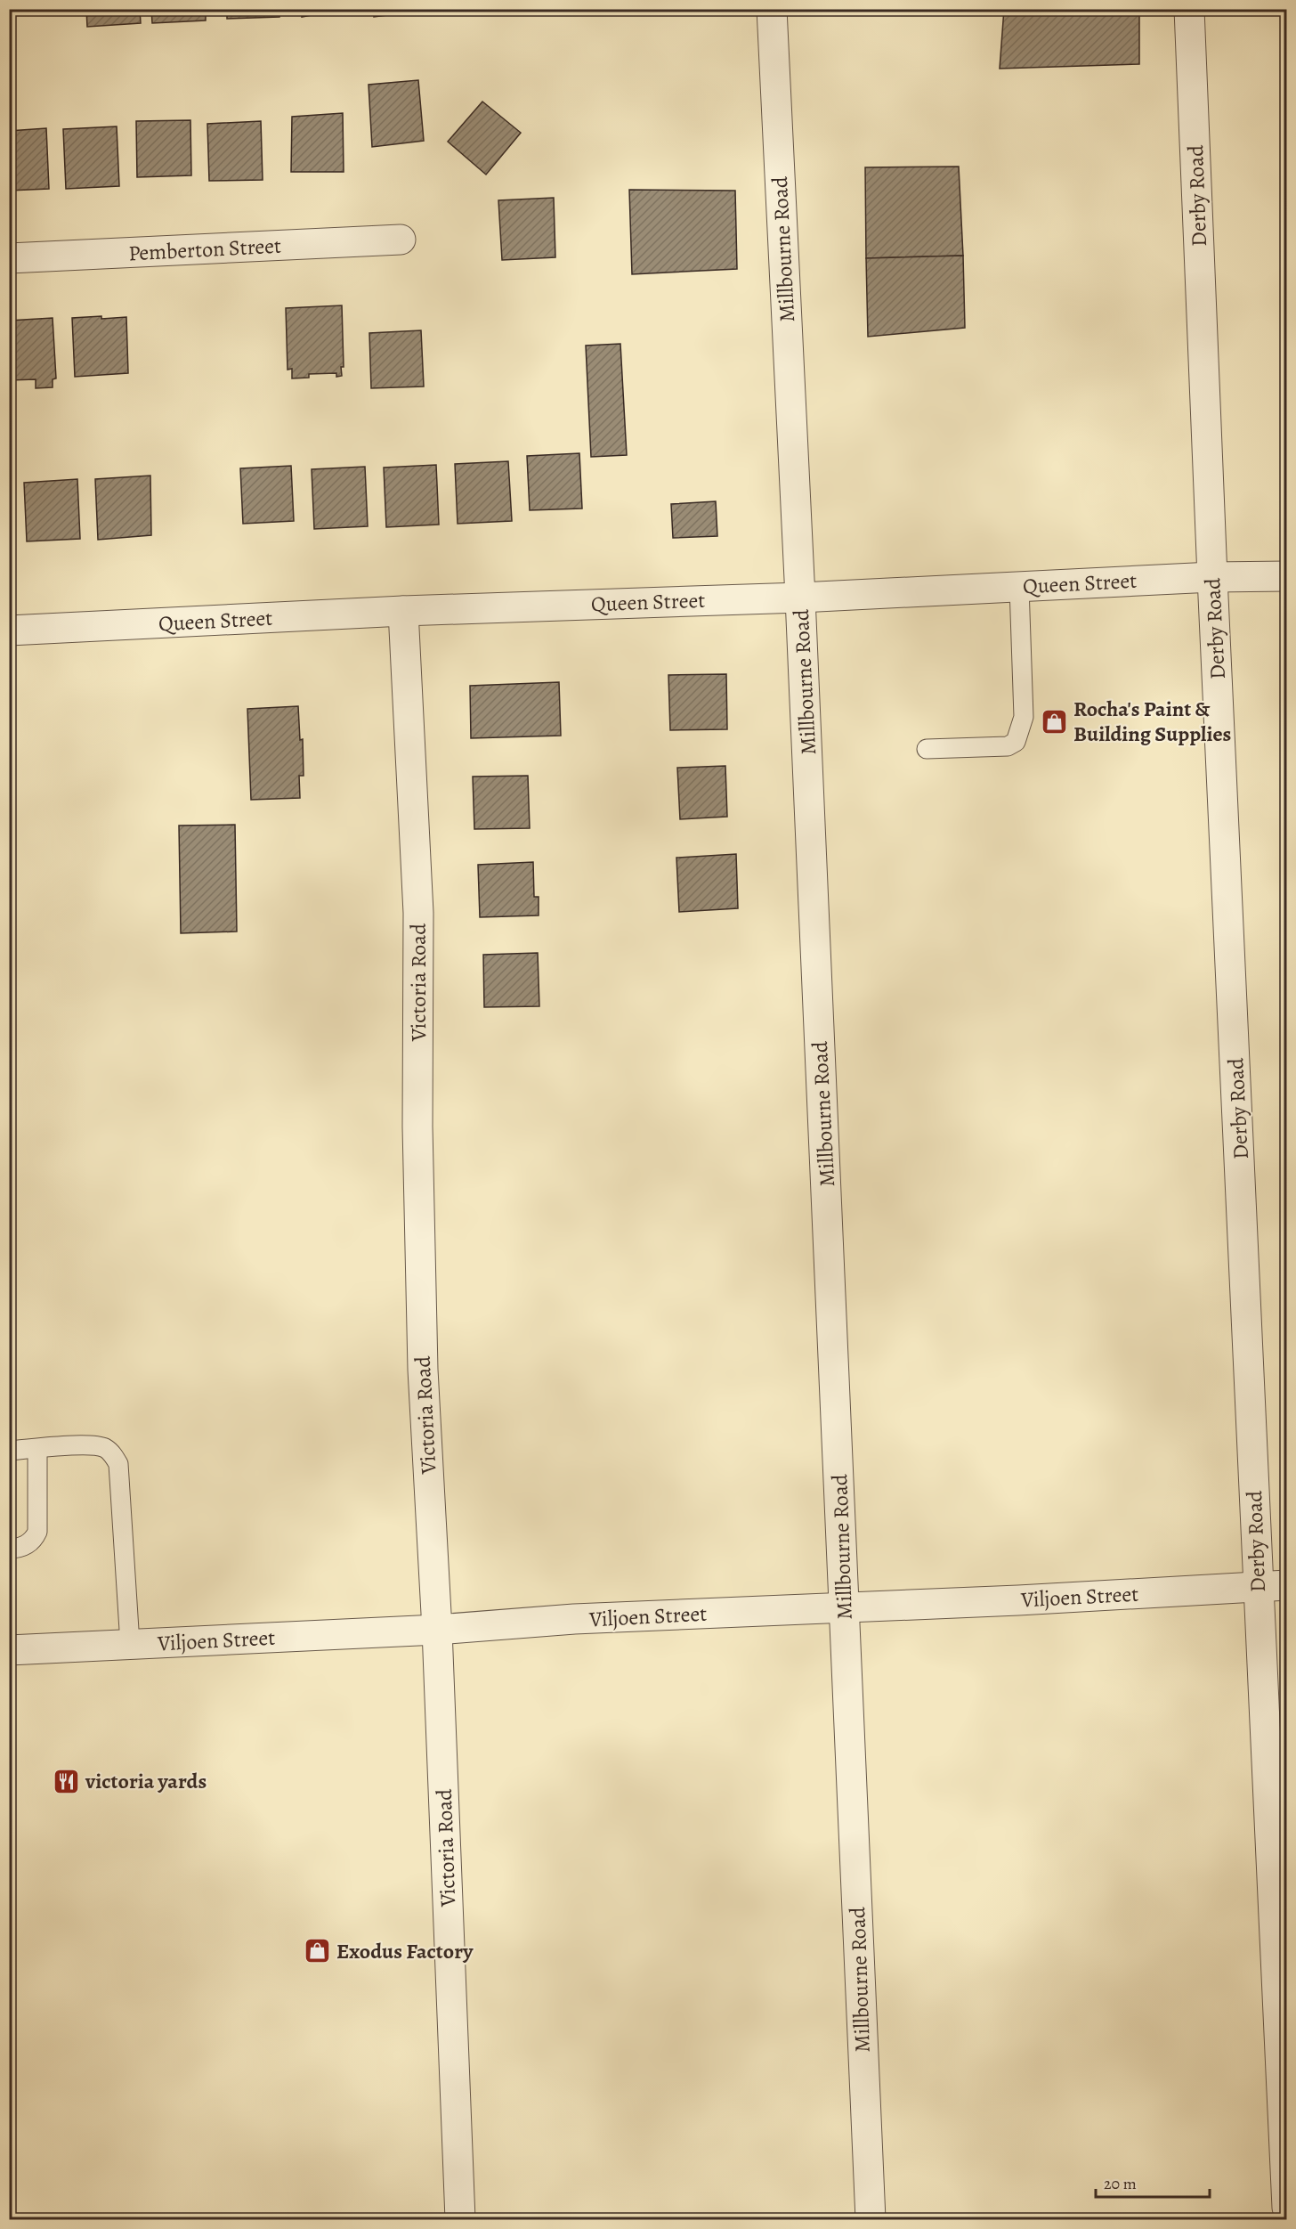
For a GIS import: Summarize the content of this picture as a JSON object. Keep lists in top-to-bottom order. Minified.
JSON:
{"streets":{"street":["Derby Road","Pemberton Street","Millbourne Road","Queen Street","Victoria Road","Viljoen Street"]},"crossings":[["Derby Road","Queen Street"],["Derby Road","Viljoen Street"],["Millbourne Road","Queen Street"],["Millbourne Road","Viljoen Street"],["Queen Street","Victoria Road"],["Victoria Road","Viljoen Street"]],"places":{"shop":["Rocha's Paint & Building Supplies","Exodus Factory"],"restaurant":["victoria yards"]},"scale_bar":"20 m"}
